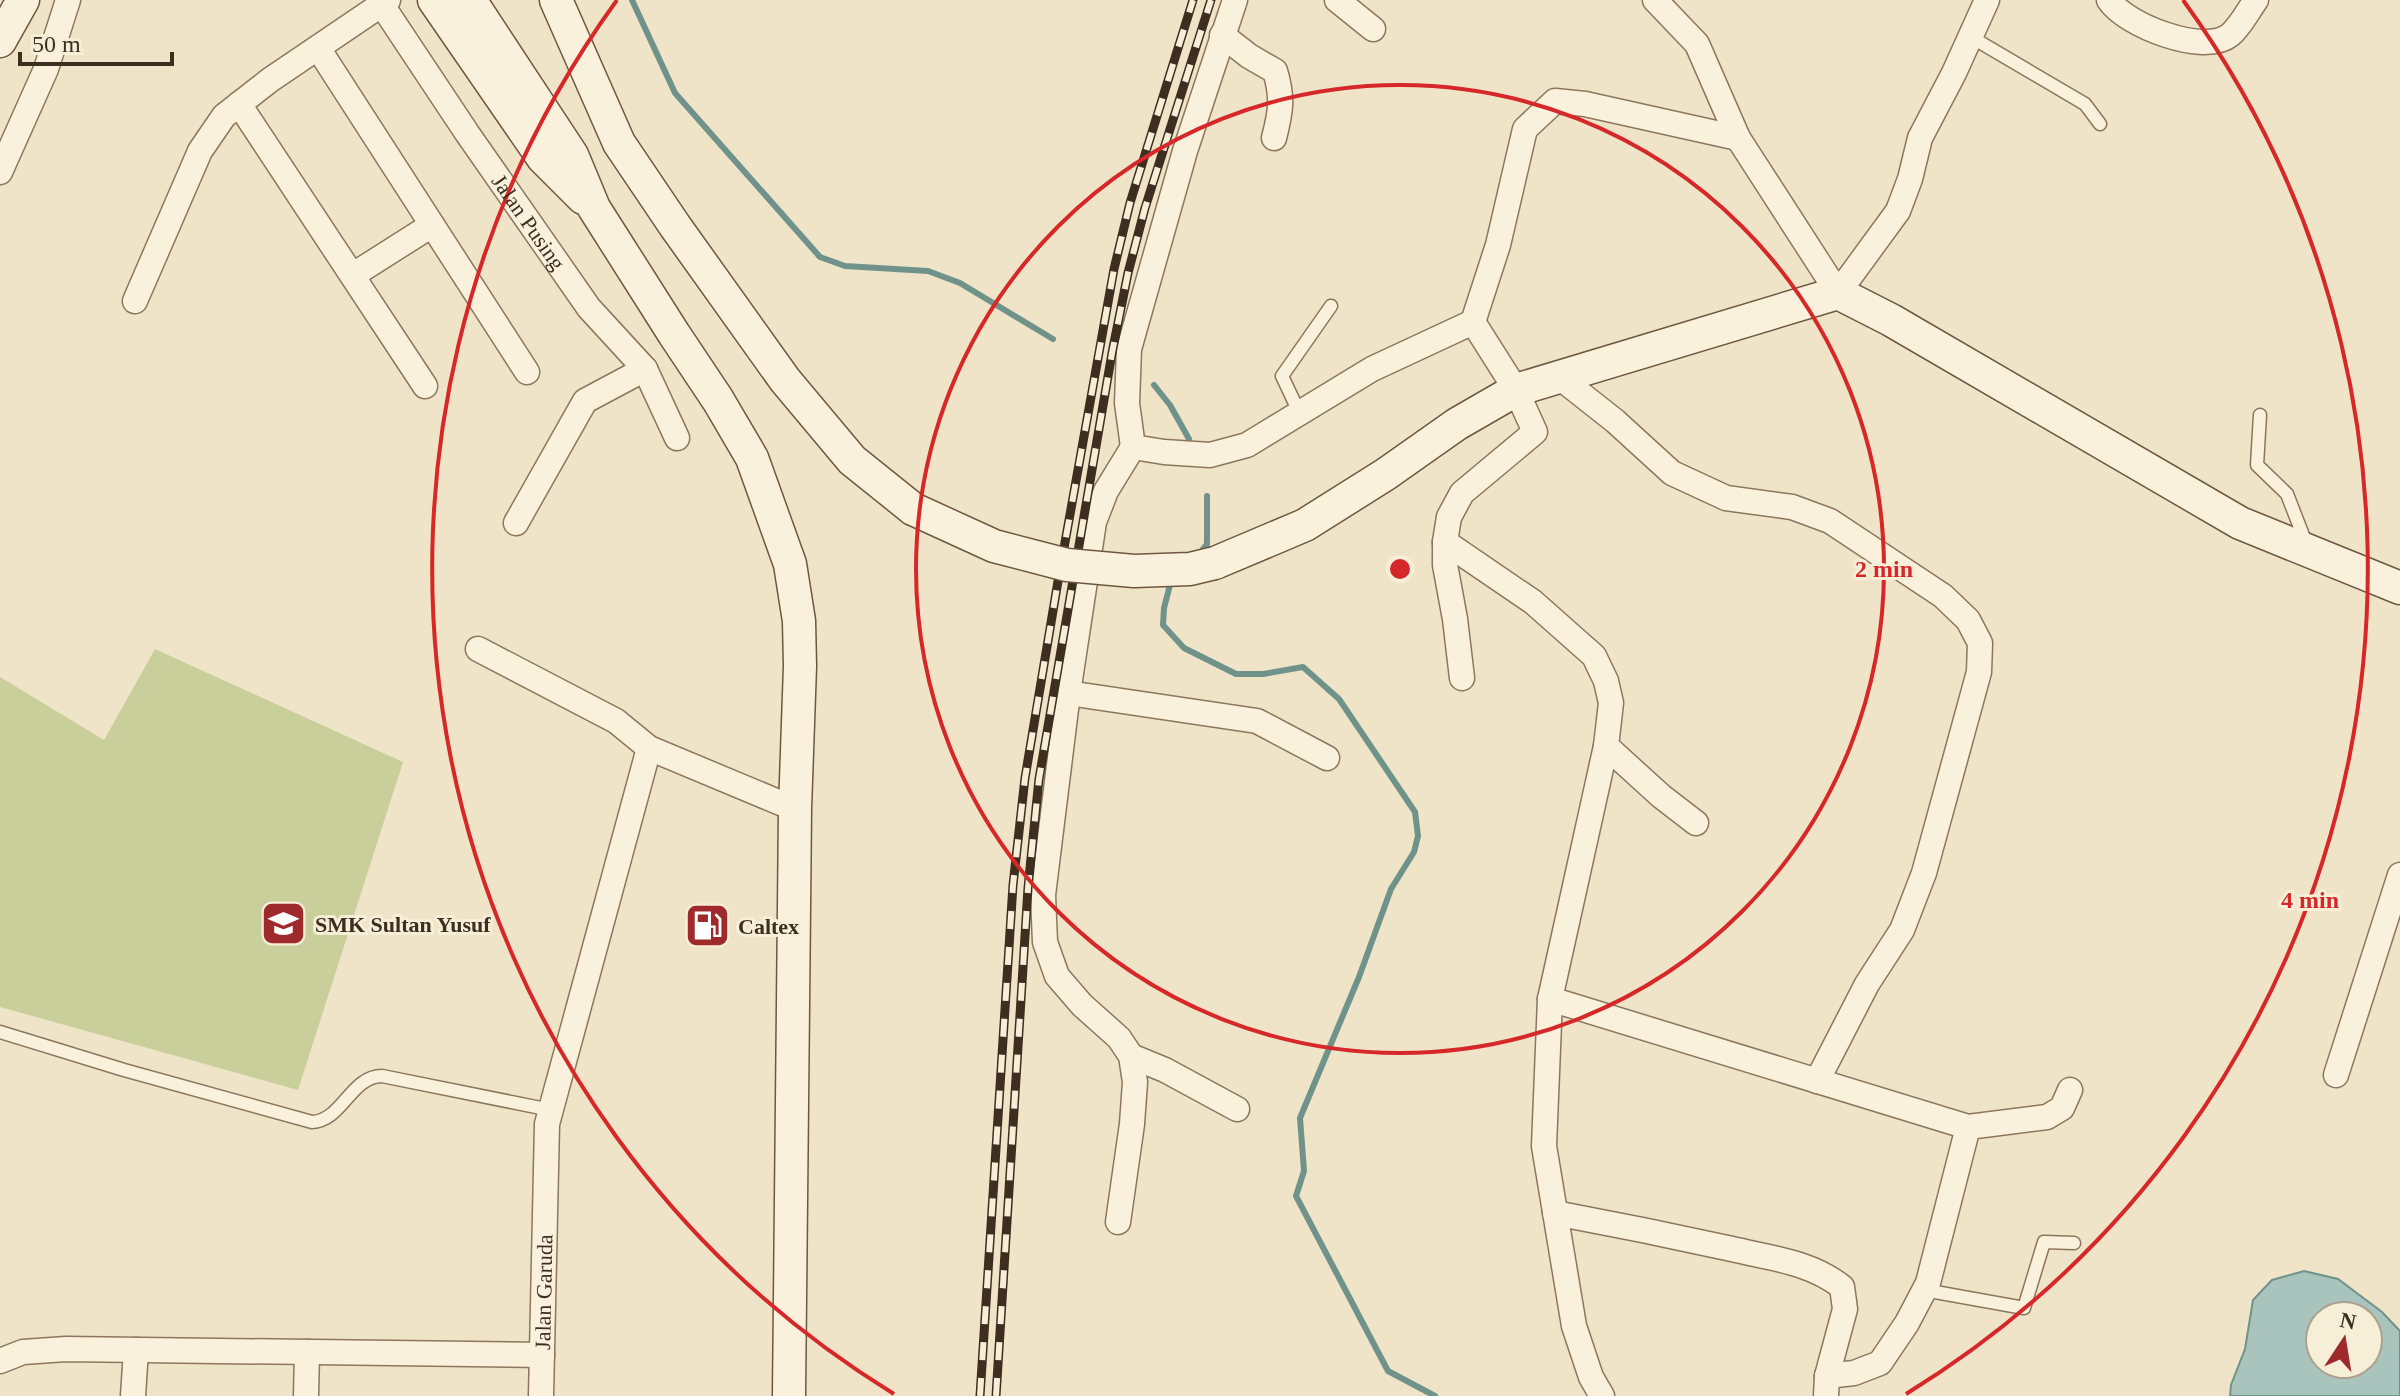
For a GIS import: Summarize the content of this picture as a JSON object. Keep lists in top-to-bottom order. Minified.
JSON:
{"streets":{"street":["Jalan Pusing","Jalan Garuda"]},"places":{"school or university":["SMK Sultan Yusuf"],"fuel station":["Caltex"]},"scale_bar":"50 m","north":"top","rings":["2 min","4 min"]}
